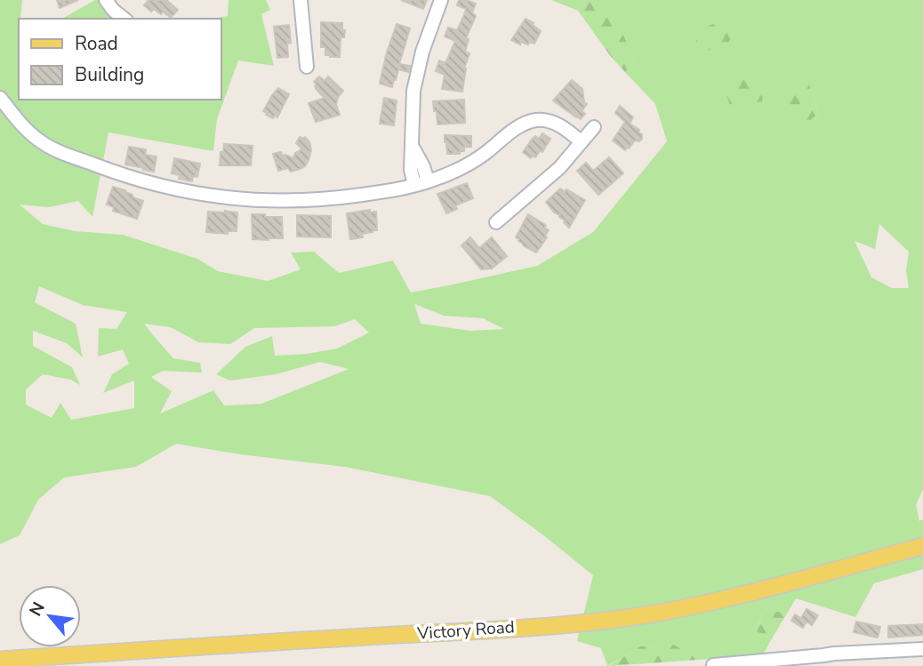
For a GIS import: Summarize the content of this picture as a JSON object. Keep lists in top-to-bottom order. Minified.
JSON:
{"streets":{"main road":["Victory Road"]},"legend":["Road","Building"],"north":"top left"}
